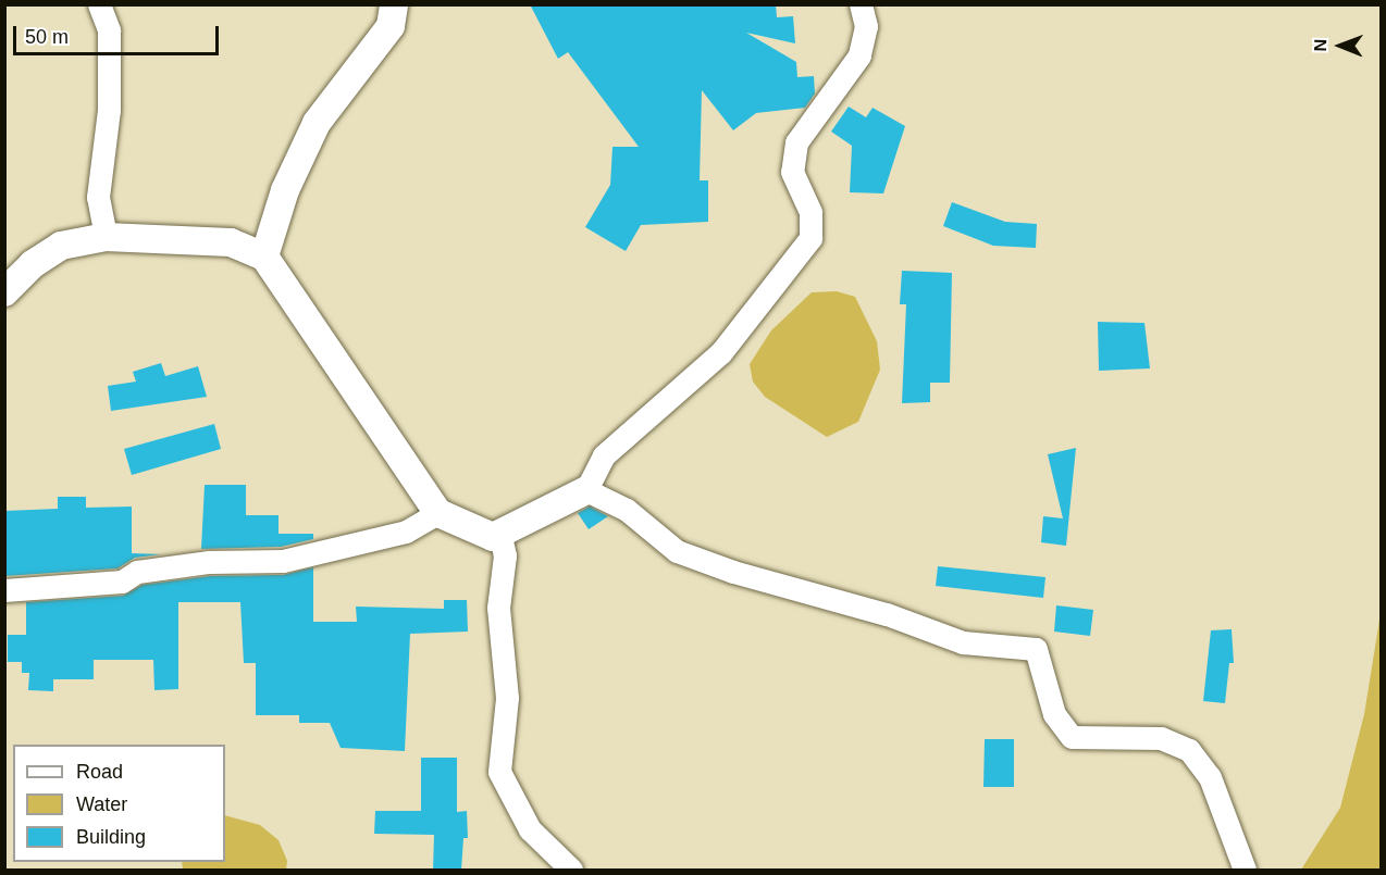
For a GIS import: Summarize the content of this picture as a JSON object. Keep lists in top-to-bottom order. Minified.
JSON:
{"legend":["Road","Water","Building"],"scale_bar":"50 m","north":"left"}
